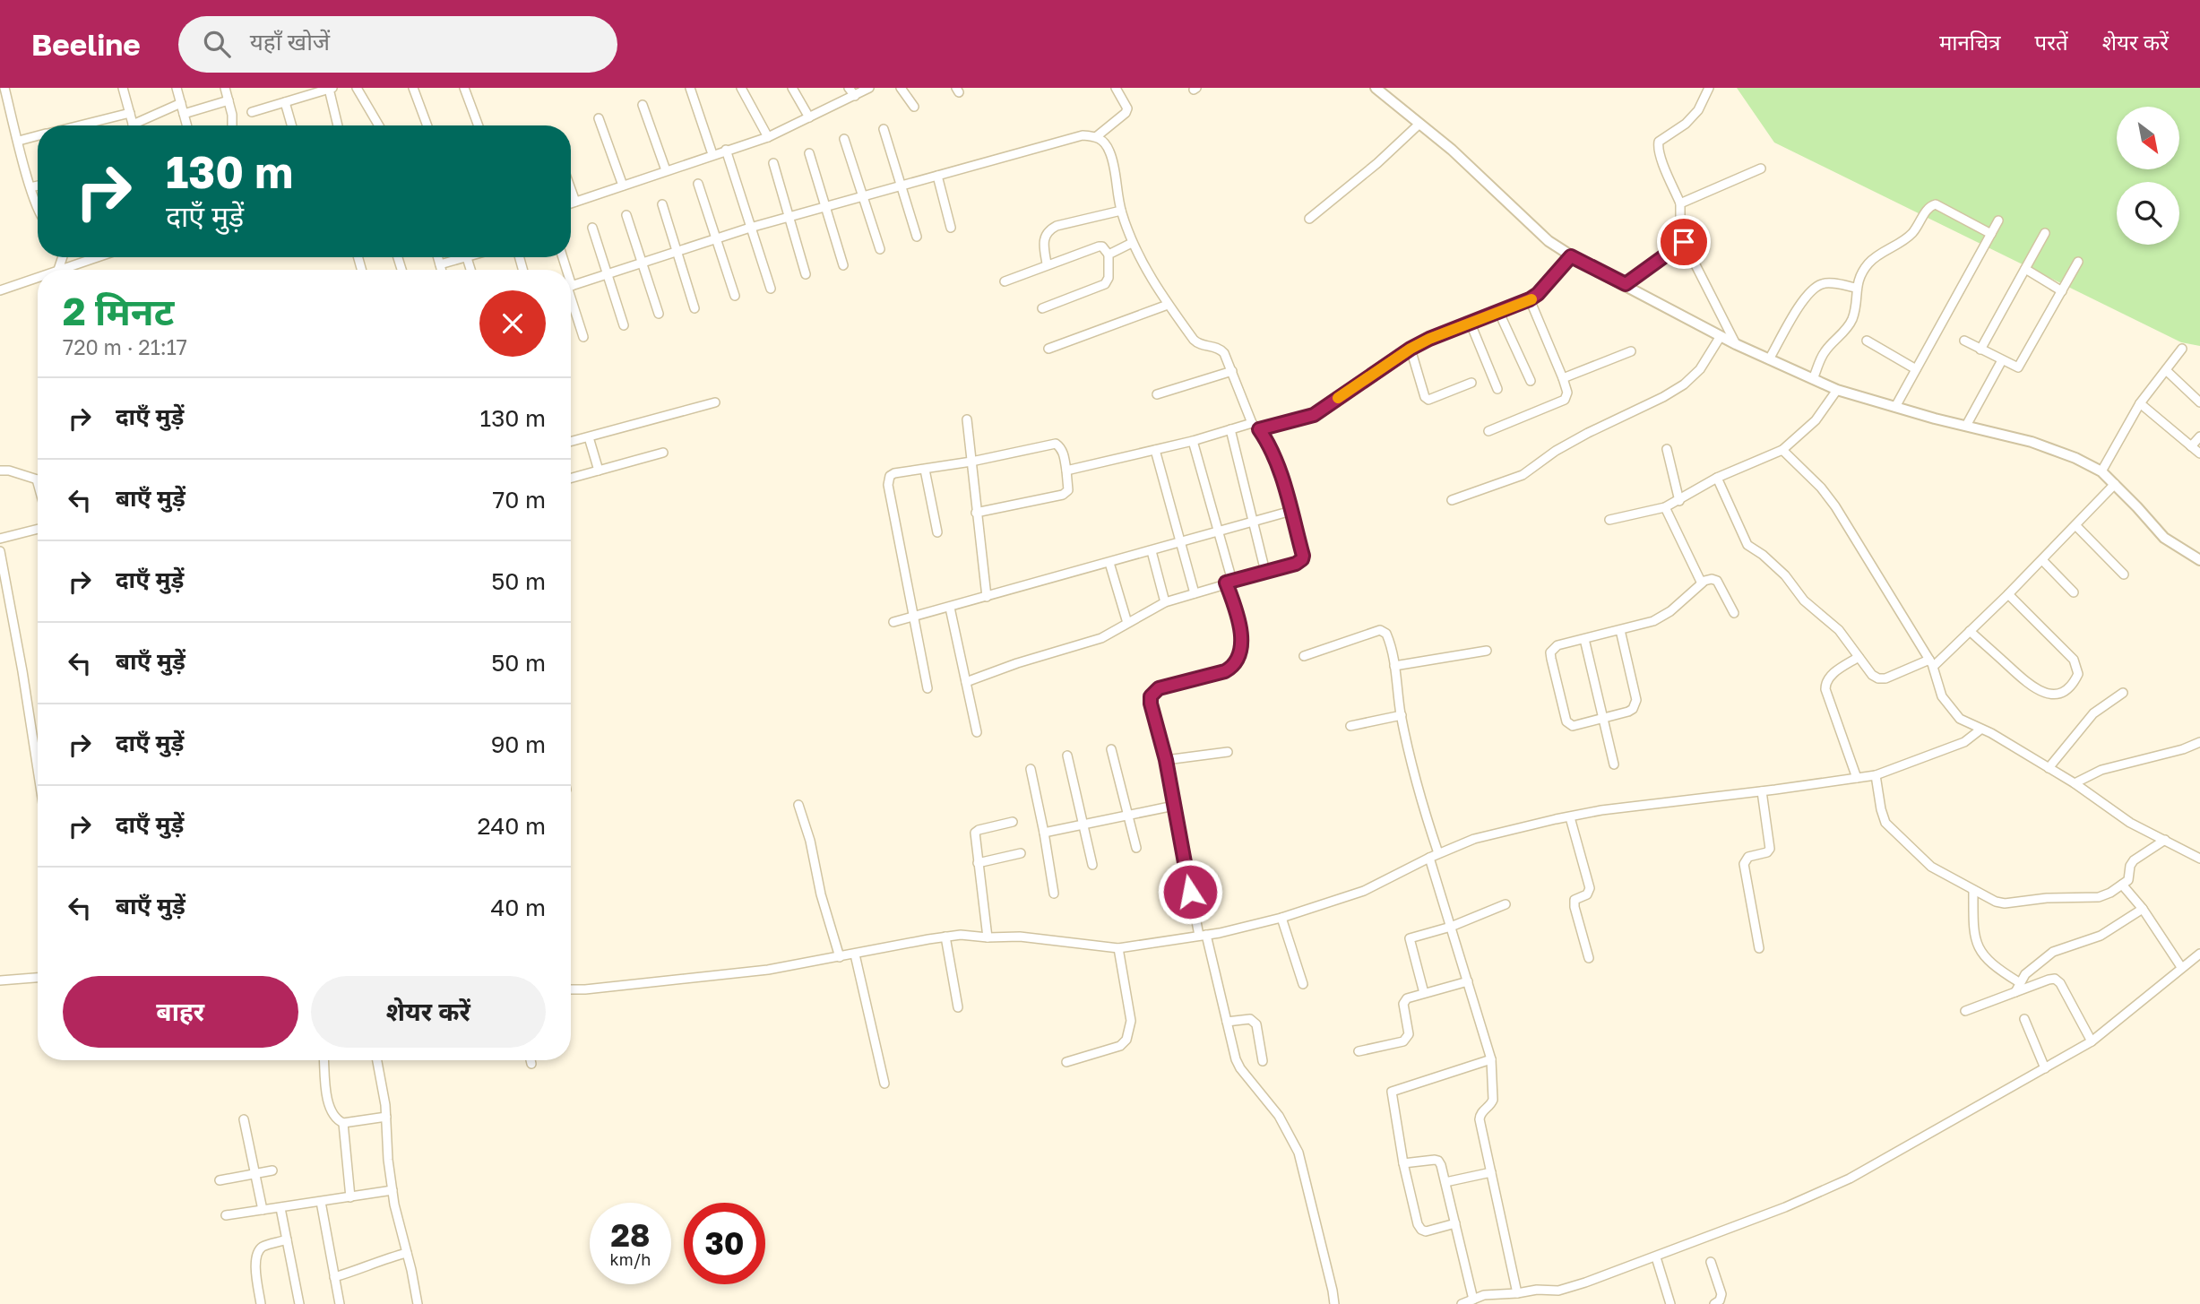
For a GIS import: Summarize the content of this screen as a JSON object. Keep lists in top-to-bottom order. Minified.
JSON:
{"north":"bottom right","page":{"header":"Beeline","search":"यहाँ खोजें","nav":["मानचित्र","परतें","शेयर करें"],"turn":["130 m","दाएँ मुड़ें"],"heading":["2 मिनट","720 m · 21:17"],"list":[{"name":"दाएँ मुड़ें","value":"130 m"},{"name":"बाएँ मुड़ें","value":"70 m"},{"name":"दाएँ मुड़ें","value":"50 m"},{"name":"बाएँ मुड़ें","value":"50 m"},{"name":"दाएँ मुड़ें","value":"90 m"},{"name":"दाएँ मुड़ें","value":"240 m"},{"name":"बाएँ मुड़ें","value":"40 m"}],"buttons":["बाहर","शेयर करें"],"speed":"28 km/h","limit":"30"}}
